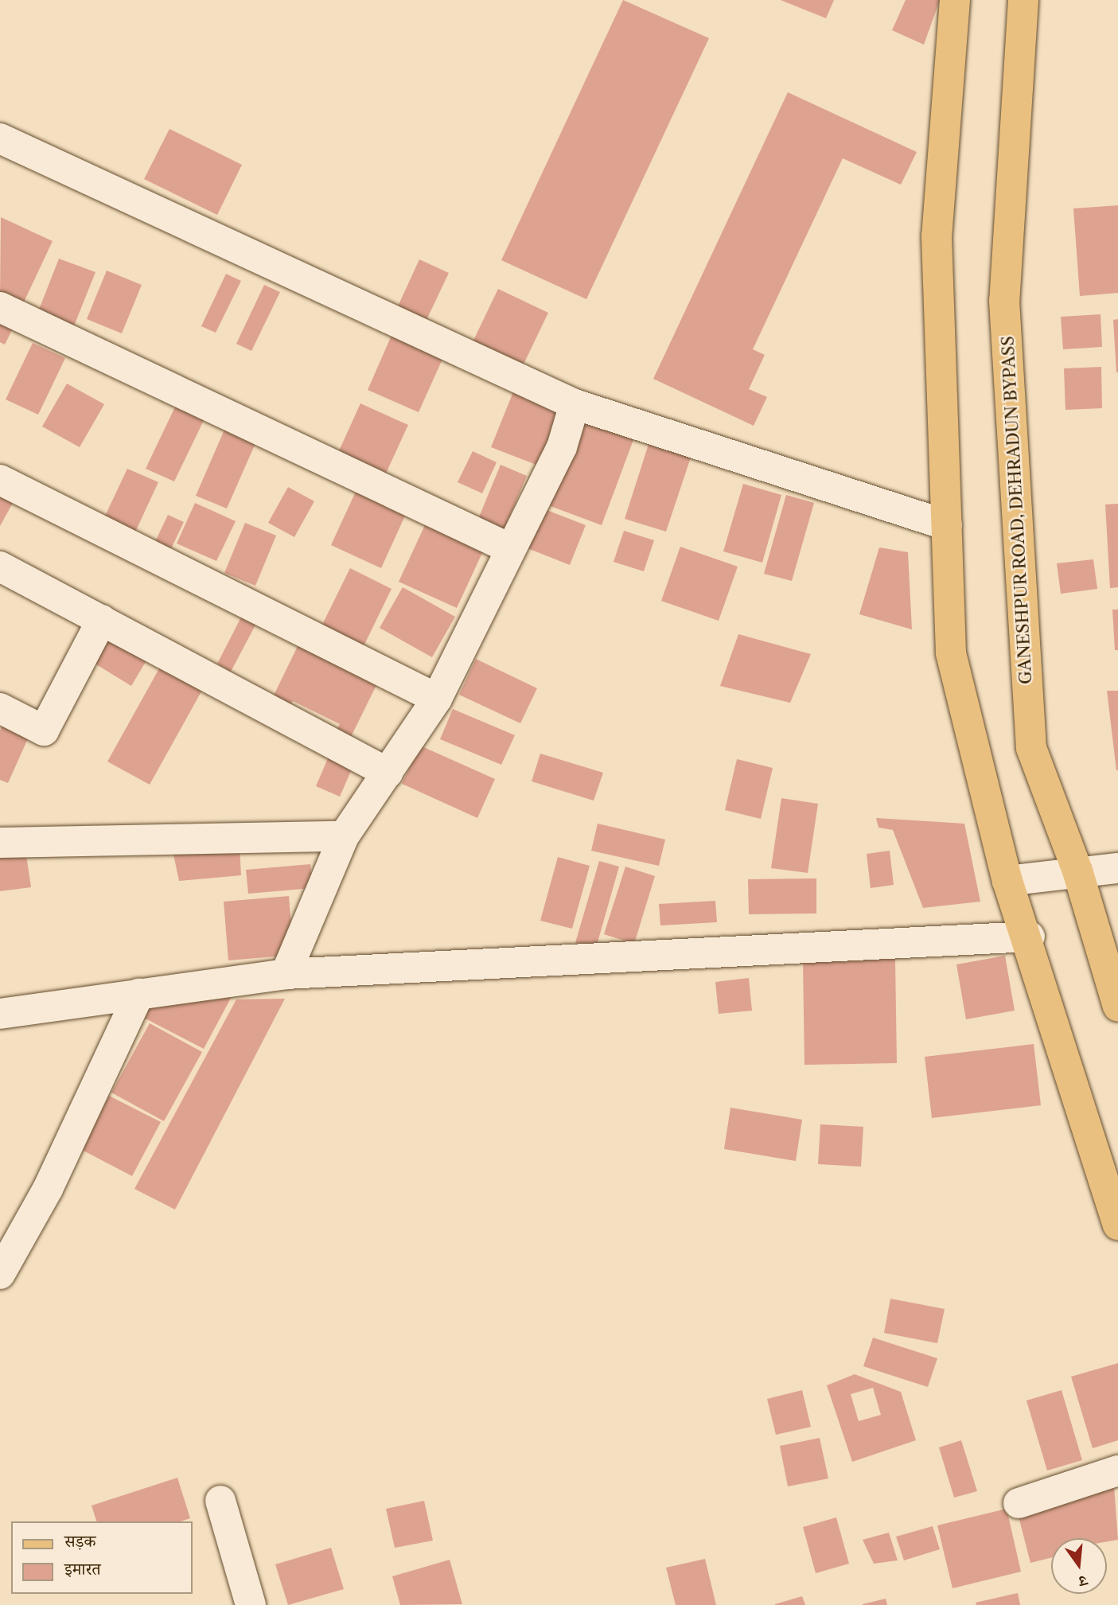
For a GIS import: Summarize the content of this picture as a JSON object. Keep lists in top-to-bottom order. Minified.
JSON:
{"streets":{"main road":["GANESHPUR ROAD, DEHRADUN BYPASS"]},"legend":["सड़क","इमारत"],"north":"bottom"}
